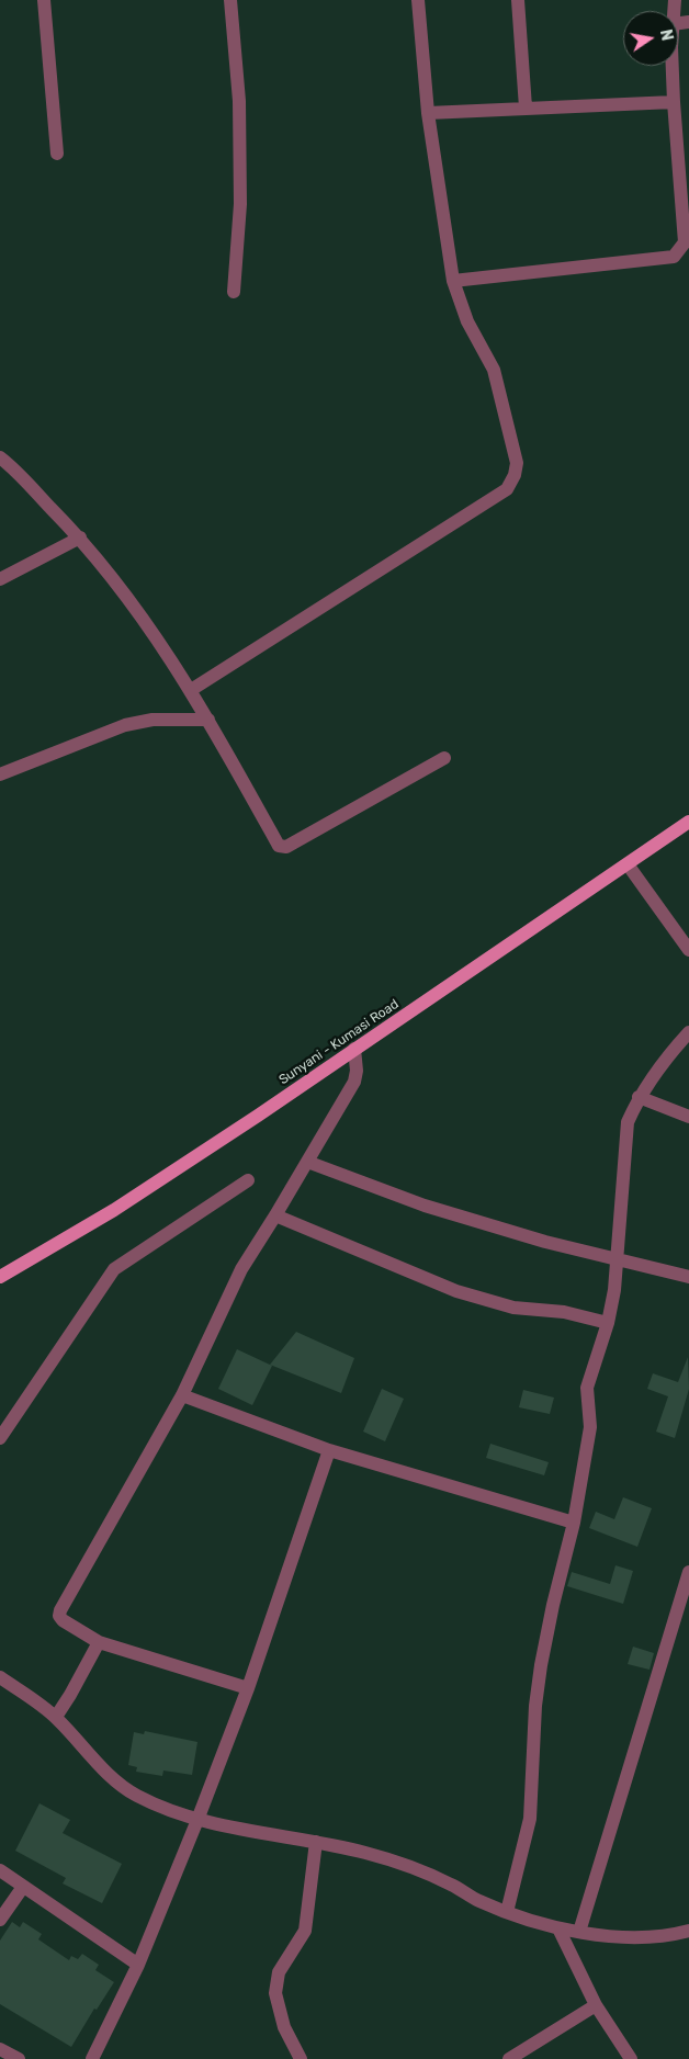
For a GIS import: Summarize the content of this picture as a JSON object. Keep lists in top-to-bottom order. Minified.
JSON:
{"streets":{"main road":["Sunyani - Kumasi Road"]},"north":"right"}
